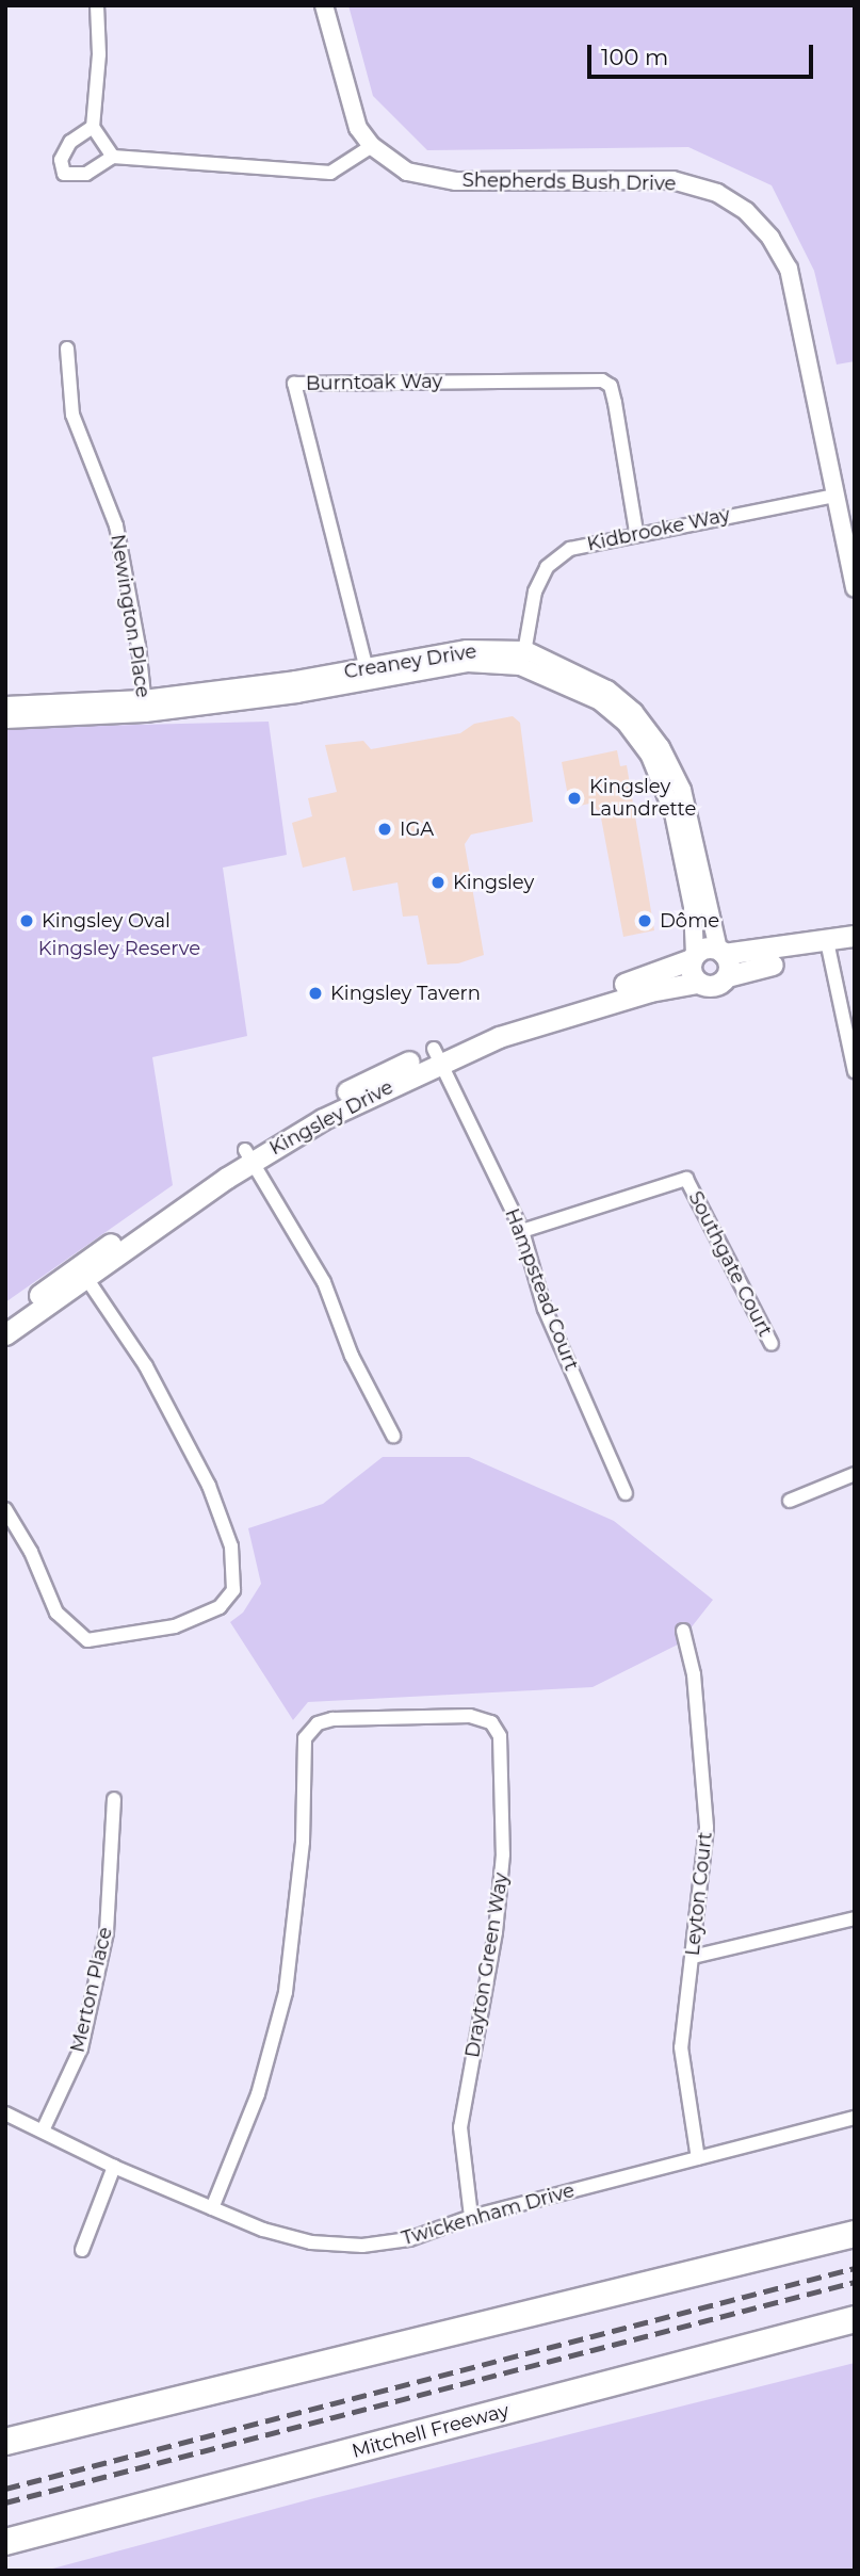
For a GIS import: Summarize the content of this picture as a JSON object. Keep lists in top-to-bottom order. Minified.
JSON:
{"streets":{"highway":["Mitchell Freeway"],"main road":["Kingsley Drive"],"street":["Shepherds Bush Drive","Burntoak Way","Kidbrooke Way","Newington Place","Creaney Drive","Southgate Court","Hampstead Court","Leyton Court","Drayton Green Way","Merton Place","Twickenham Drive"]},"crossings":[["Shepherds Bush Drive","Kidbrooke Way"],["Burntoak Way","Kidbrooke Way"],["Burntoak Way","Creaney Drive"],["Kidbrooke Way","Creaney Drive"],["Newington Place","Creaney Drive"],["Creaney Drive","Kingsley Drive"],["Kingsley Drive","Hampstead Court"],["Southgate Court","Hampstead Court"],["Leyton Court","Twickenham Drive"],["Drayton Green Way","Twickenham Drive"],["Merton Place","Twickenham Drive"]],"parks":["Kingsley Reserve"],"places":["Kingsley Laundrette","IGA","Kingsley","Kingsley Oval","Dôme","Kingsley Tavern"],"scale_bar":"100 m"}
